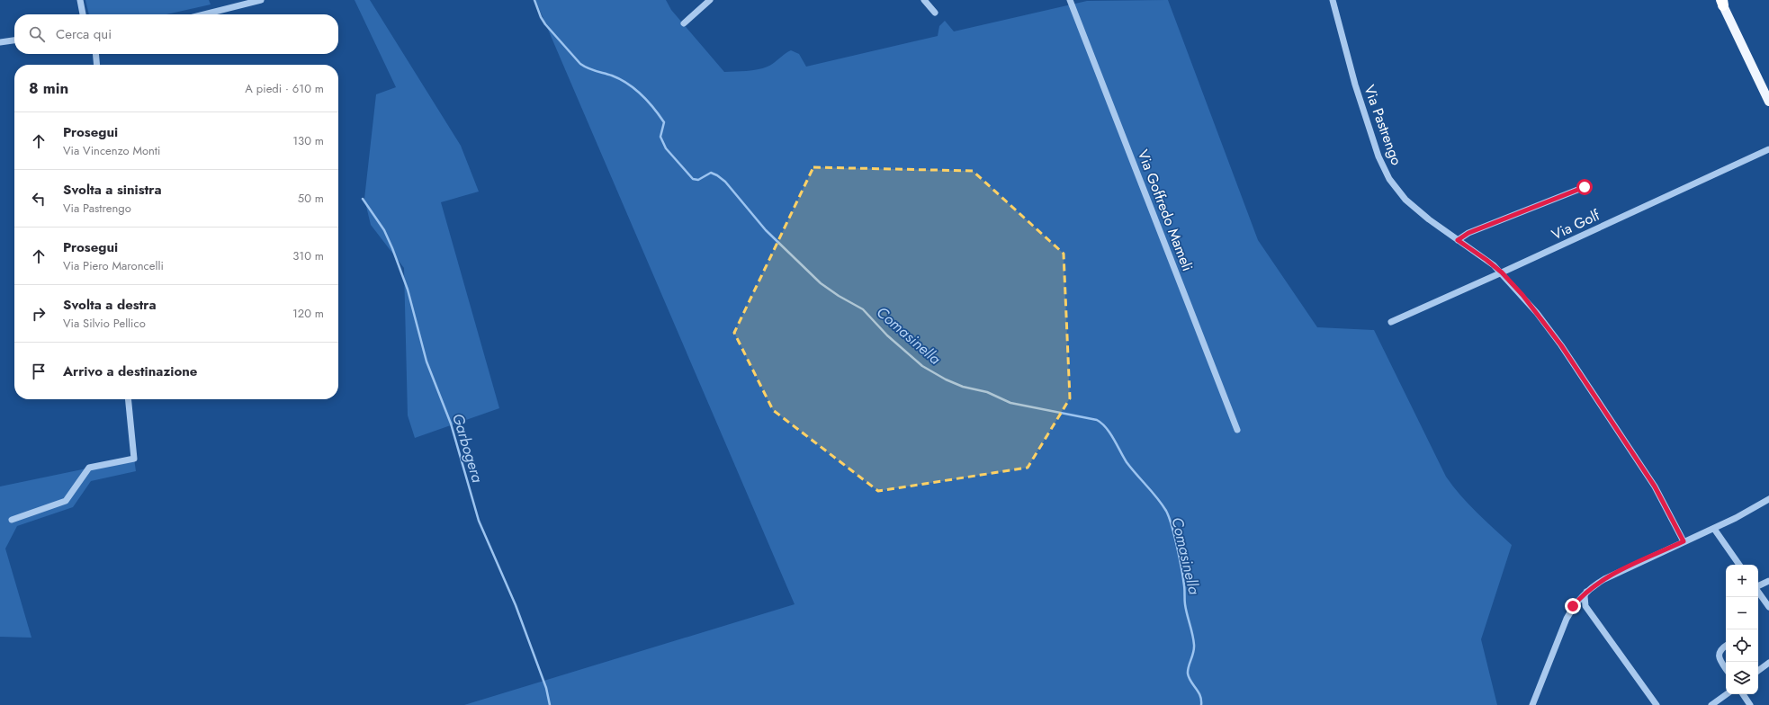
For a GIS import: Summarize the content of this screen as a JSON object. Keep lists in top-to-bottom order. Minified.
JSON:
{"streets":{"street":["Via Pastrengo","Via Goffredo Mameli","Via Golf"]},"crossings":[["Via Pastrengo","Via Golf"]],"water":["Comasinella","Garbogera"],"page":{"search":"Cerca qui","heading":["8 min","A piedi · 610 m"],"list":[["Prosegui","Via Vincenzo Monti","130 m"],["Svolta a sinistra","Via Pastrengo","50 m"],["Prosegui","Via Piero Maroncelli","310 m"],["Svolta a destra","Via Silvio Pellico","120 m"],"Arrivo a destinazione"],"map_buttons":["+","−"]}}
